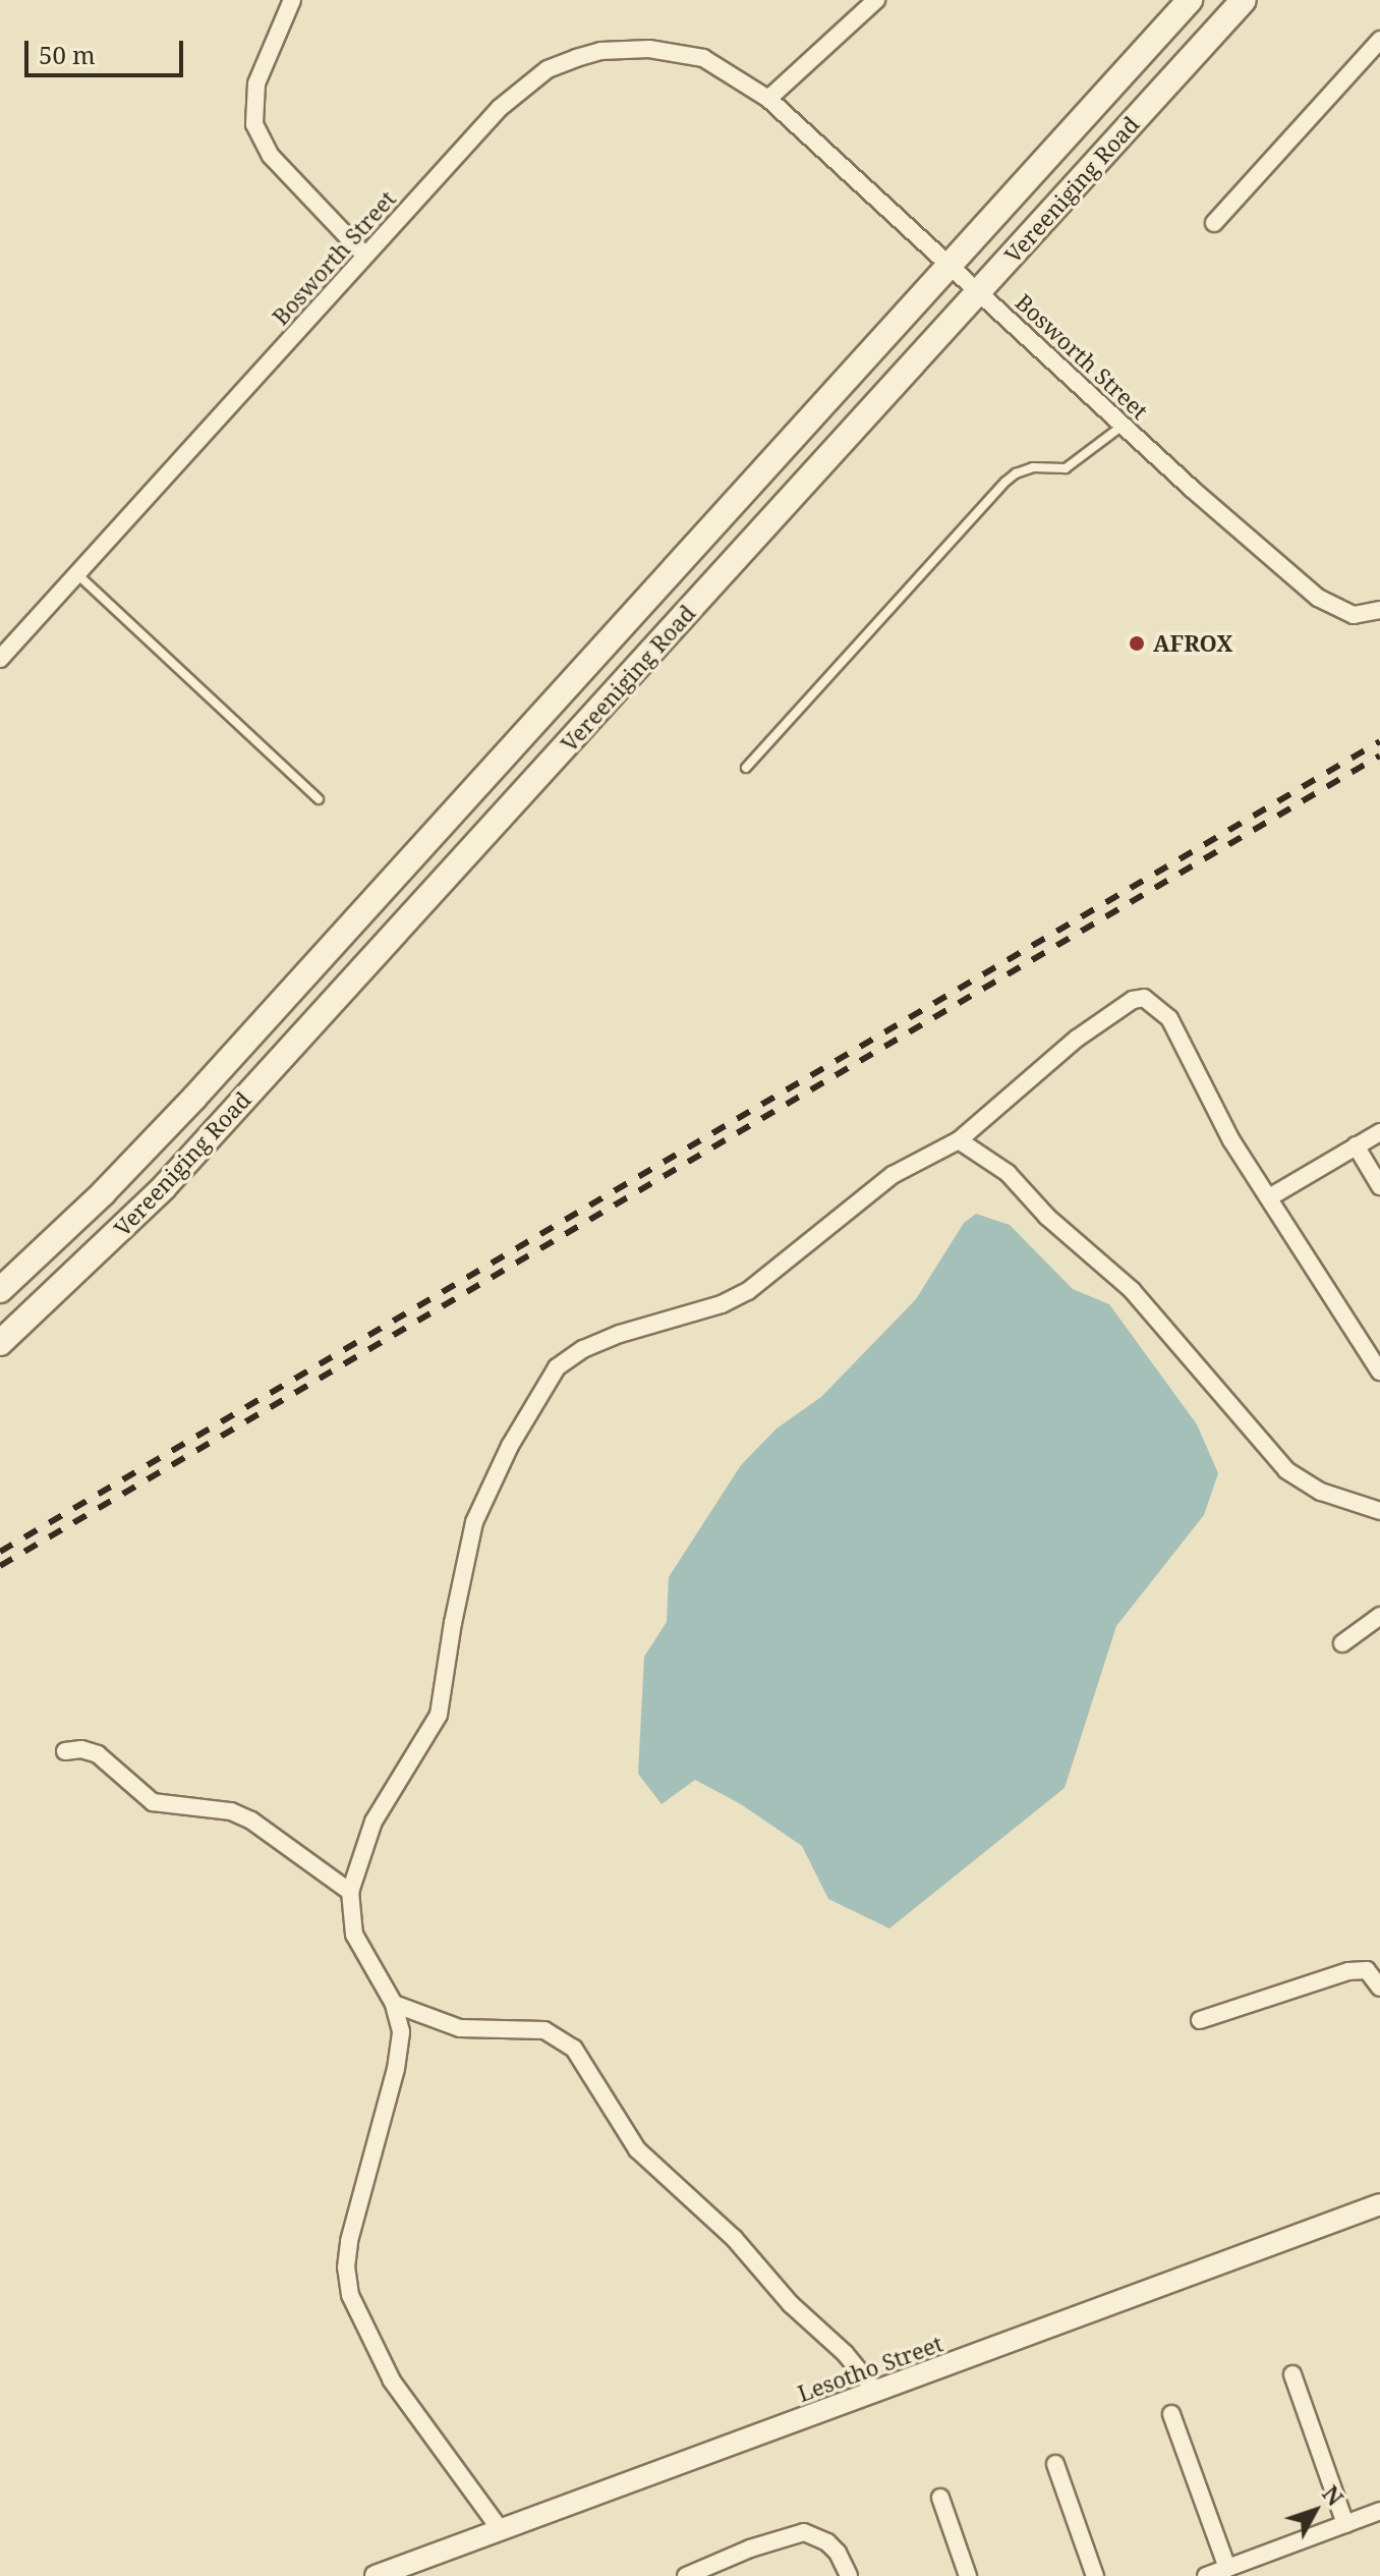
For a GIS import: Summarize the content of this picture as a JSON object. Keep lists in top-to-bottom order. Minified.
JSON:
{"streets":{"main road":["Vereeniging Road"],"street":["Bosworth Street","Lesotho Street"]},"crossings":[["Vereeniging Road","Bosworth Street"]],"places":["AFROX"],"scale_bar":"50 m","north":"top right"}
